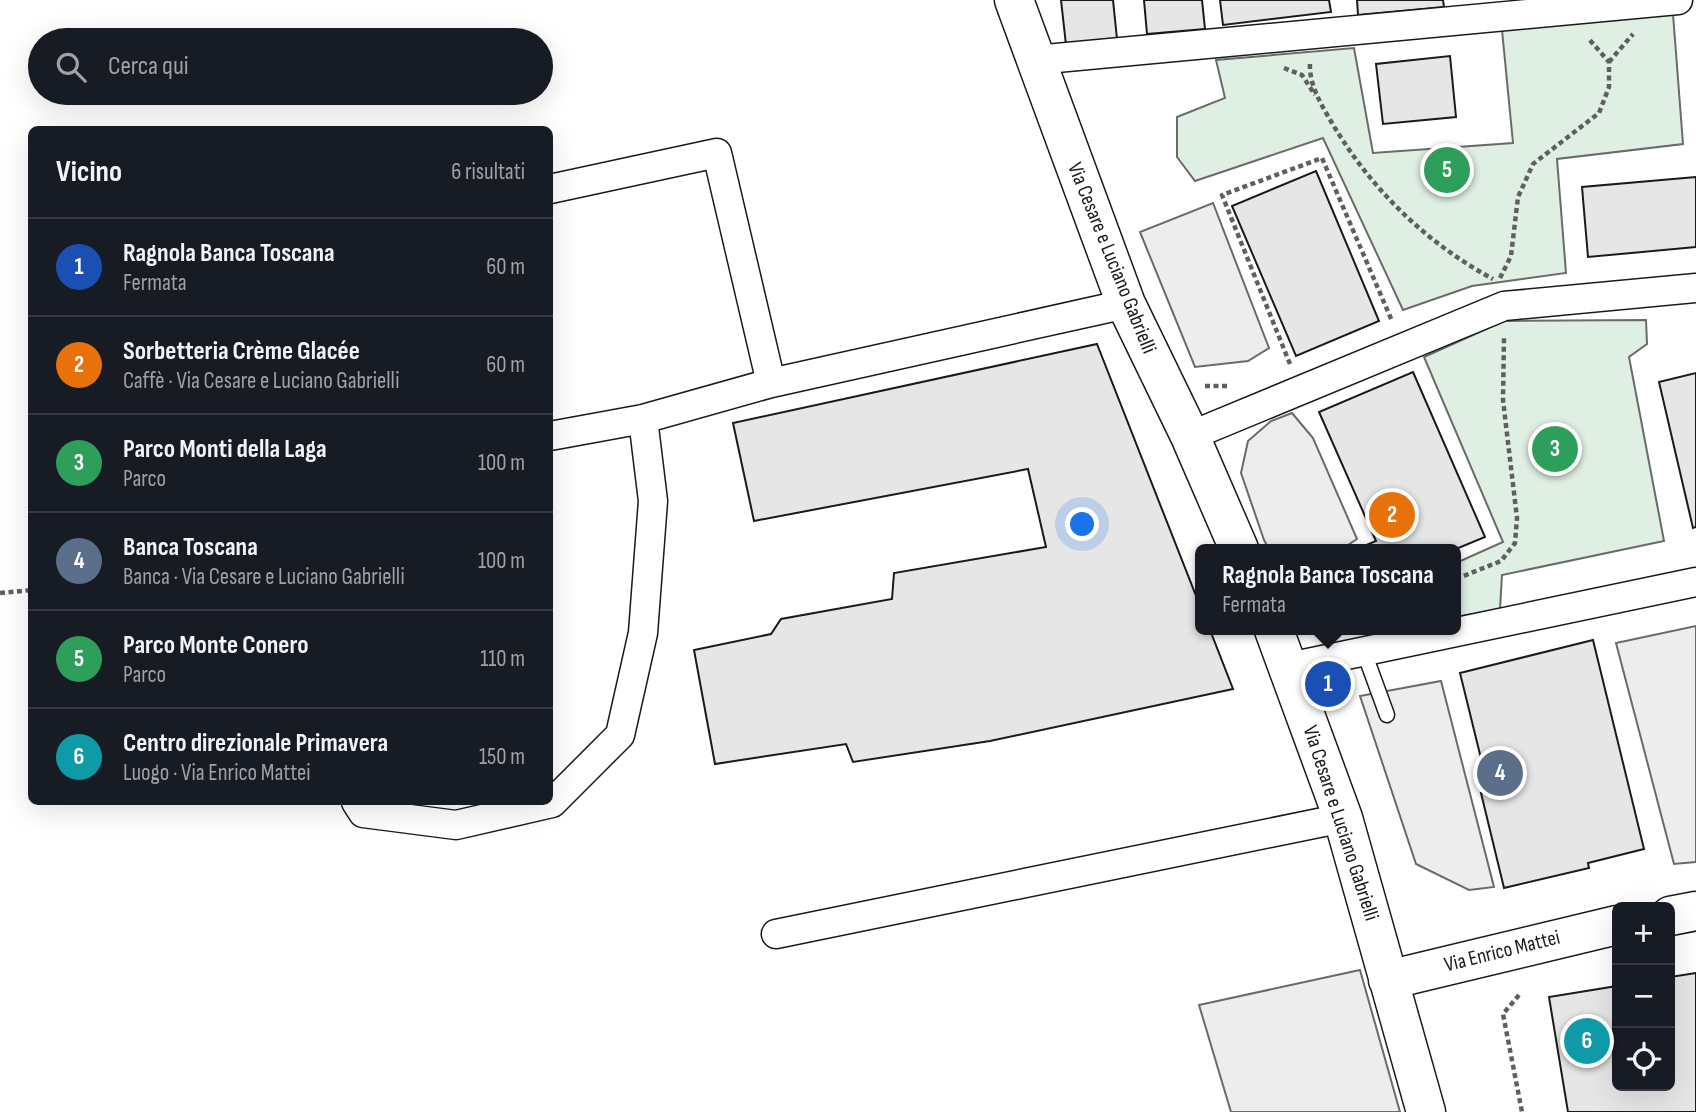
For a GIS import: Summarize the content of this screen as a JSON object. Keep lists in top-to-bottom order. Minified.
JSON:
{"streets":{"main road":["Via Cesare e Luciano Gabrielli","Via Enrico Mattei"]},"crossings":[["Via Cesare e Luciano Gabrielli","Via Enrico Mattei"]],"page":{"search":"Cerca qui","heading":["Vicino","6 risultati"],"pins":["5","3","2","1","4","6"],"list":[{"mark":"1","name":"Ragnola Banca Toscana","note":"Fermata","value":"60 m"},{"mark":"2","name":"Sorbetteria Crème Glacée","note":"Caffè · Via Cesare e Luciano Gabrielli","value":"60 m"},{"mark":"3","name":"Parco Monti della Laga","note":"Parco","value":"100 m"},{"mark":"4","name":"Banca Toscana","note":"Banca · Via Cesare e Luciano Gabrielli","value":"100 m"},{"mark":"5","name":"Parco Monte Conero","note":"Parco","value":"110 m"},{"mark":"6","name":"Centro direzionale Primavera","note":"Luogo · Via Enrico Mattei","value":"150 m"}],"popup":["Ragnola Banca Toscana","Fermata"],"map_buttons":["+","−"]}}
